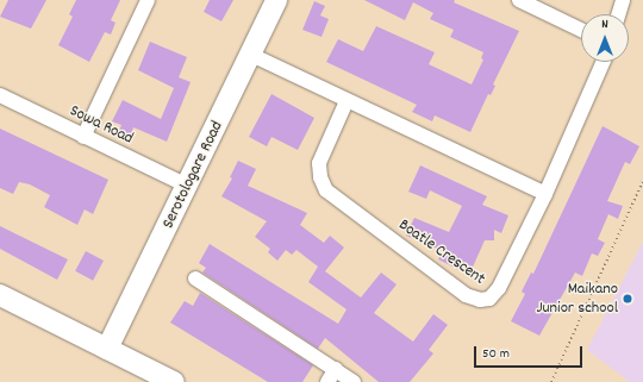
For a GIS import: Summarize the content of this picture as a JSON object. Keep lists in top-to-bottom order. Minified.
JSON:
{"streets":{"street":["Sowa Road","Serotologare Road","Boatle Crescent"]},"crossings":[["Sowa Road","Serotologare Road"]],"places":["Maikano Junior school"],"scale_bar":"50 m","north":"top"}
